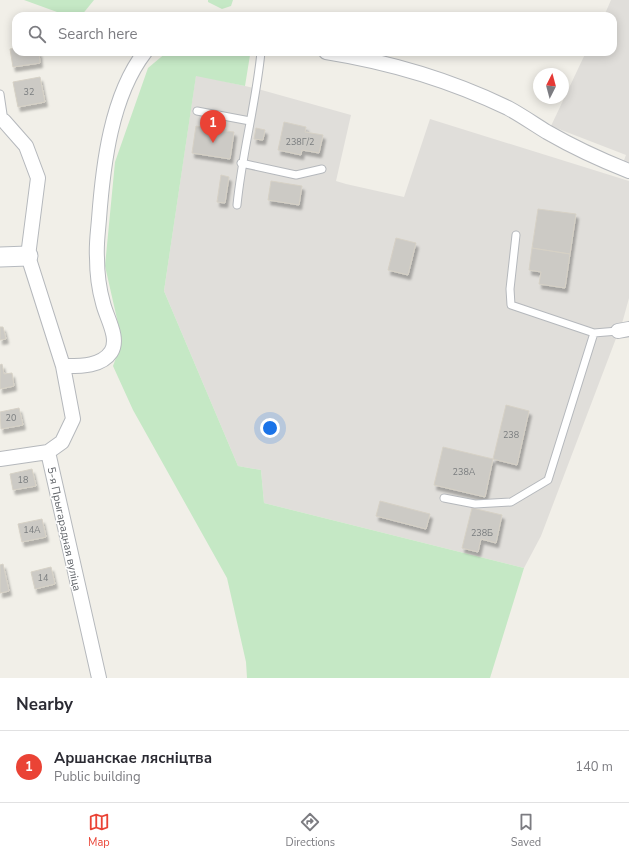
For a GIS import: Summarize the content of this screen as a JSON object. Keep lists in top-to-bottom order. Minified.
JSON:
{"streets":{"street":["5-я Прыгарадная вуліца"]},"house_numbers":["32","238Г/2","20","238","238А","18","14А","238Б","14"],"north":"top","page":{"search":"Search here","pins":"1","heading":"Nearby","list":[{"mark":"1","name":"Аршанскае лясніцтва","note":"Public building","value":"140 m"}],"nav":["Map","Directions","Saved"]}}
